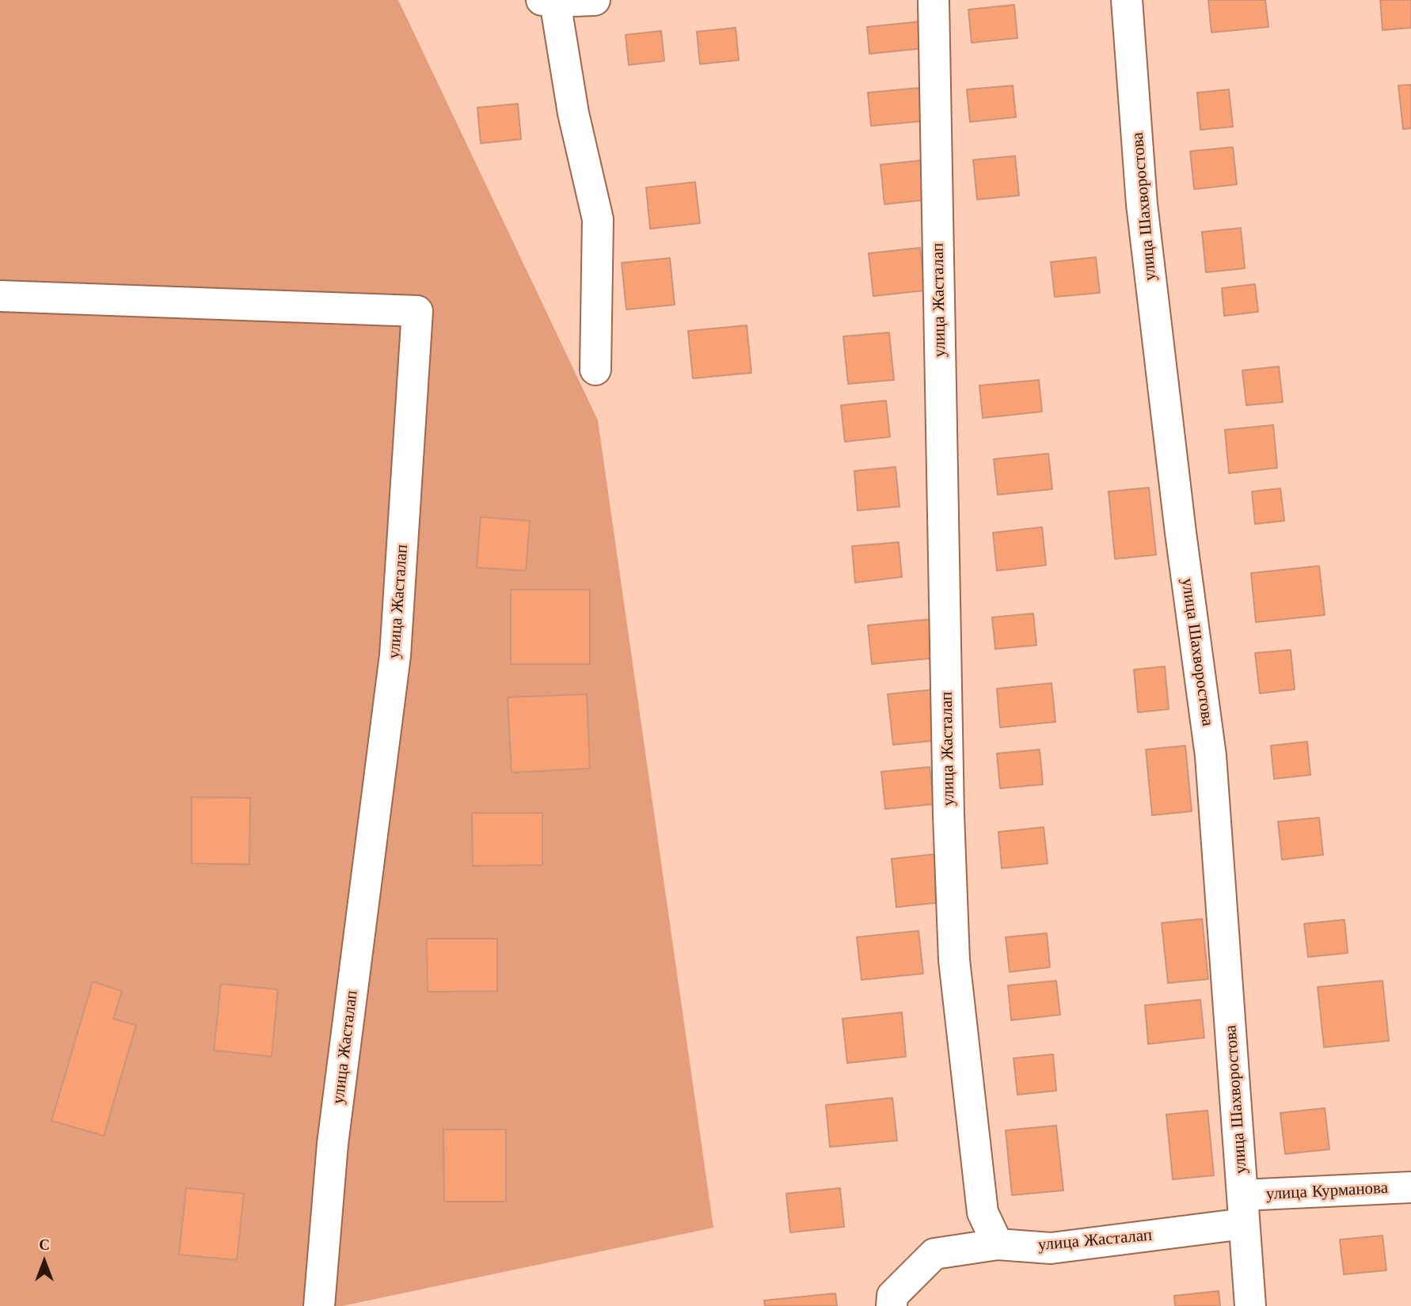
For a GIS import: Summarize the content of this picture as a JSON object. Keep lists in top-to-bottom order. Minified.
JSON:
{"streets":{"street":["улица Шахворостова","улица Жасталап","улица Курманова"]},"crossings":[["улица Шахворостова","улица Жасталап"],["улица Шахворостова","улица Курманова"],["улица Жасталап","улица Курманова"]],"north":"top"}
